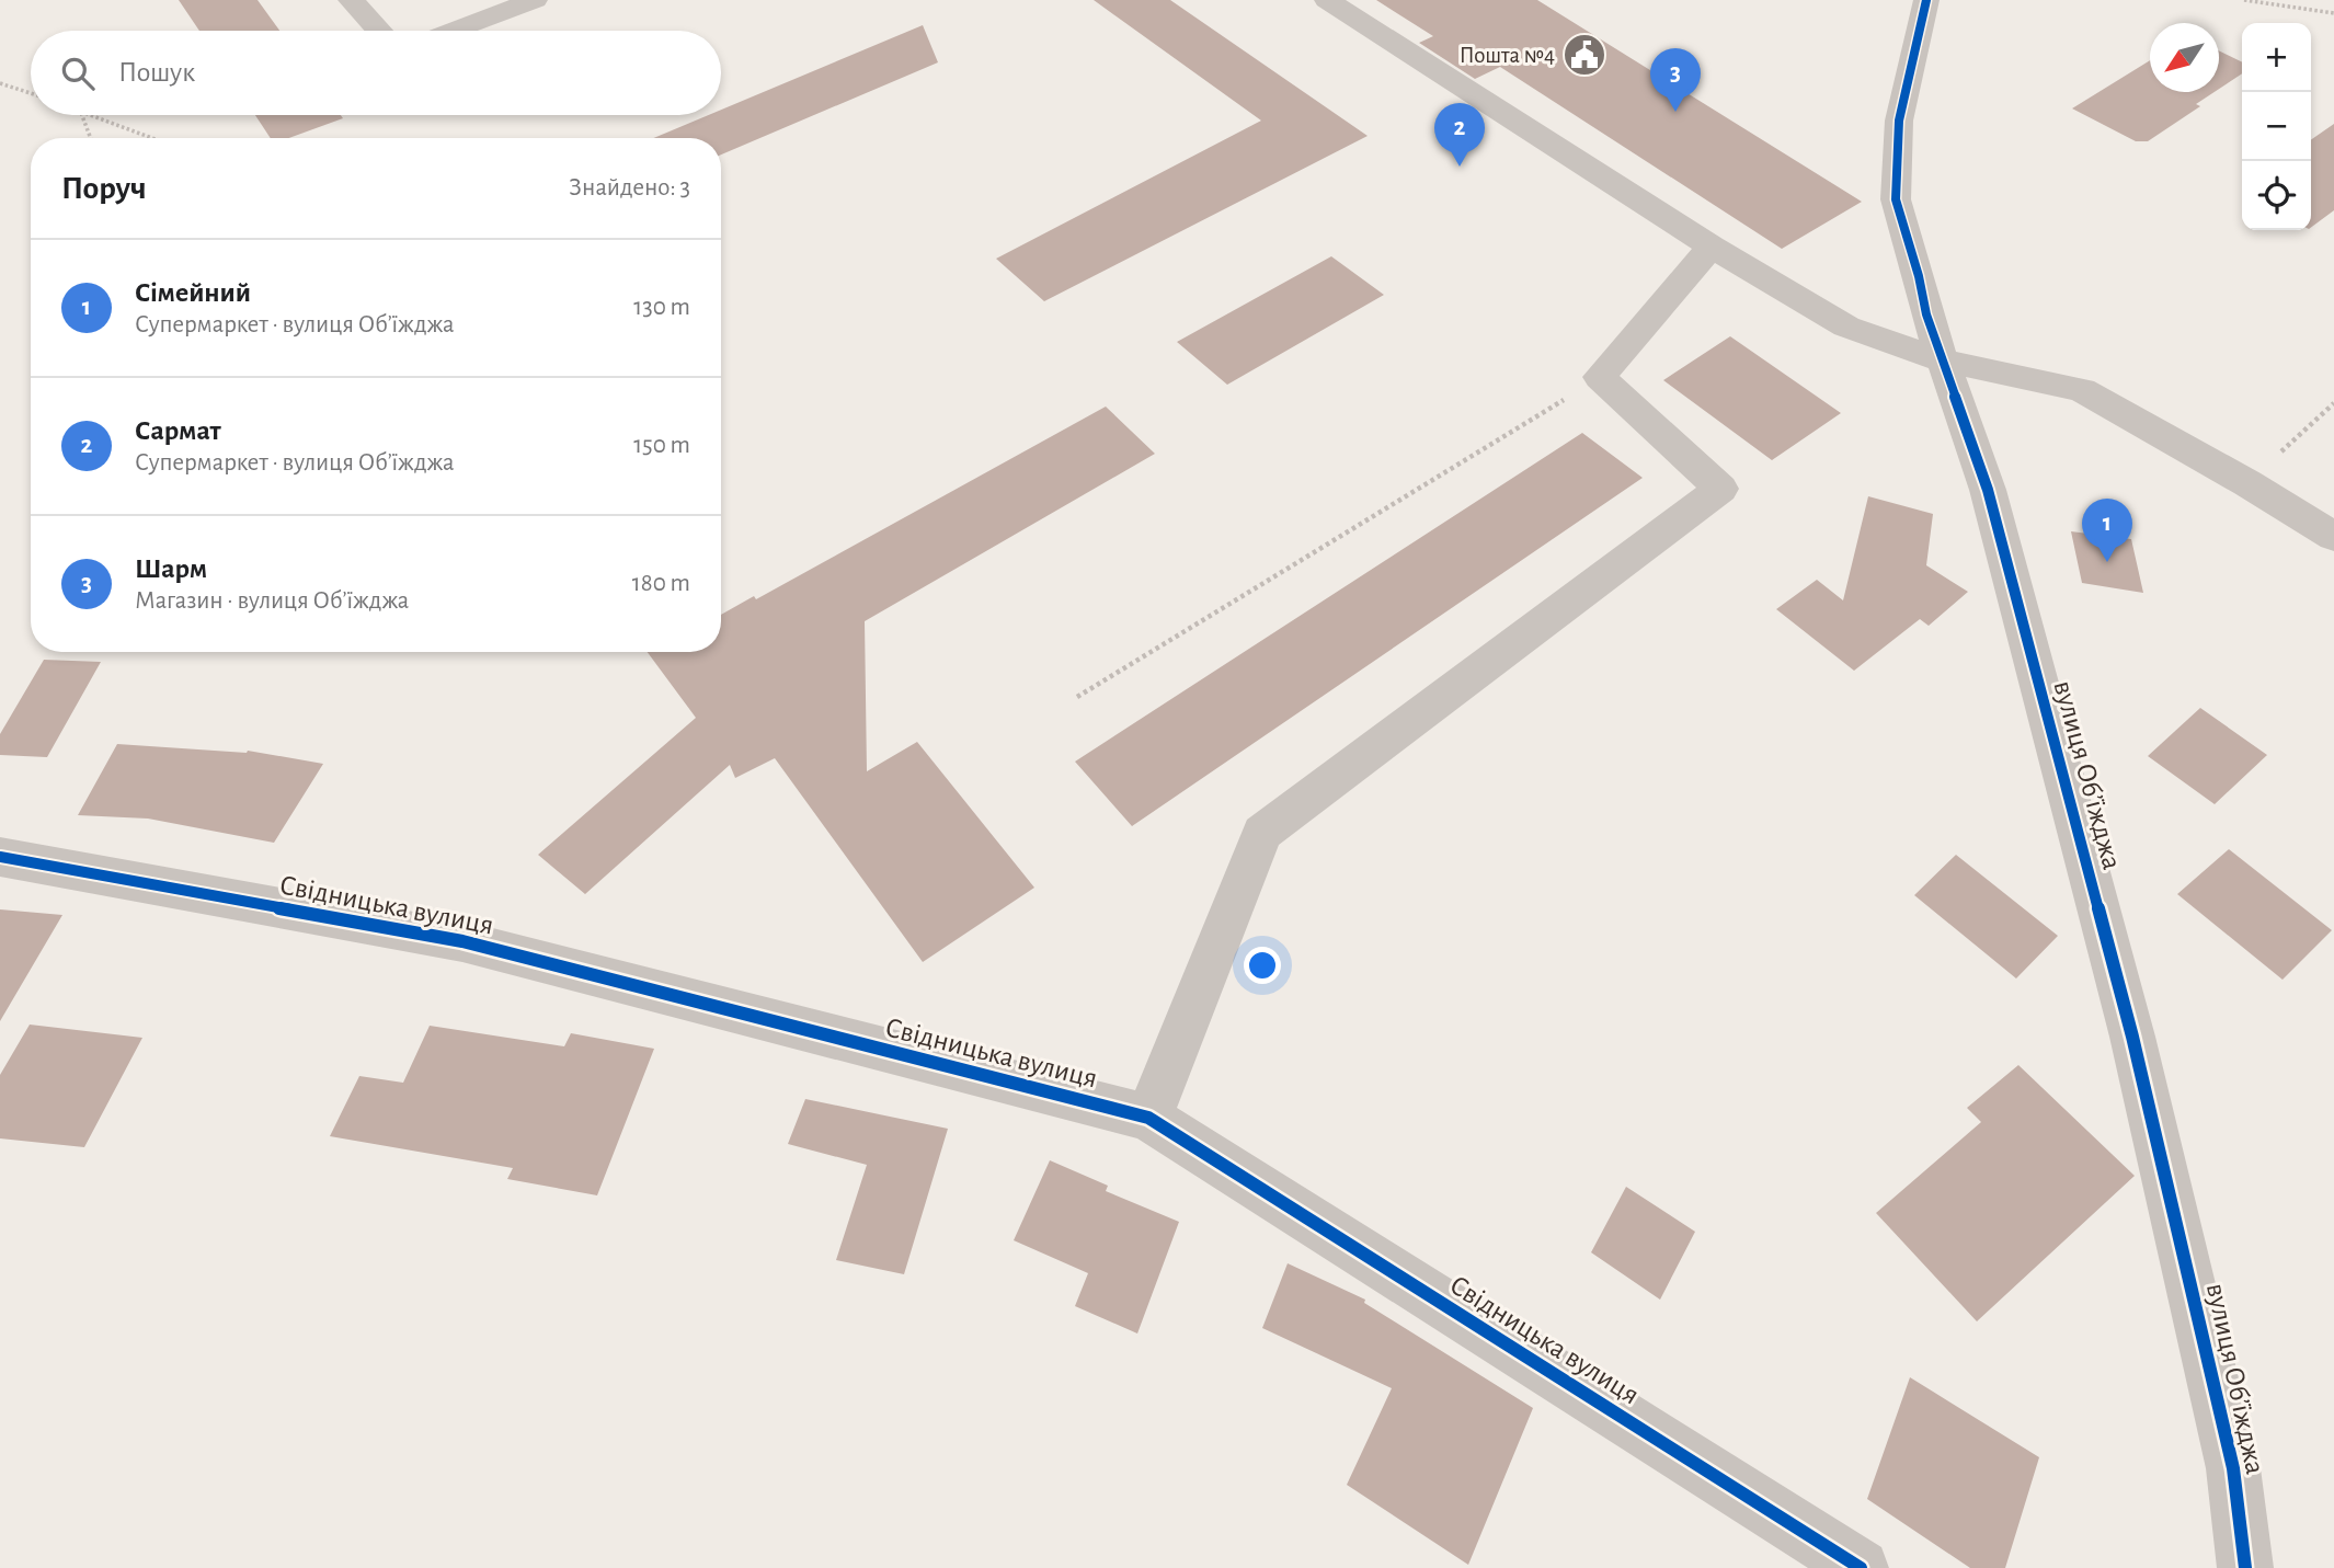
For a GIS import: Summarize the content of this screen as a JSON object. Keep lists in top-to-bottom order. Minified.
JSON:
{"streets":{"street":["вулиця Обʼїжджа","Свідницька вулиця"]},"places":{"public building":["Пошта №4"]},"north":"bottom left","page":{"map_buttons":["+","−"],"search":"Пошук","pins":["3","2","1"],"heading":["Поруч","Знайдено: 3"],"list":[{"mark":"1","name":"Сімейний","note":"Супермаркет · вулиця Обʼїжджа","value":"130 m"},{"mark":"2","name":"Сармат","note":"Супермаркет · вулиця Обʼїжджа","value":"150 m"},{"mark":"3","name":"Шарм","note":"Магазин · вулиця Обʼїжджа","value":"180 m"}]}}
